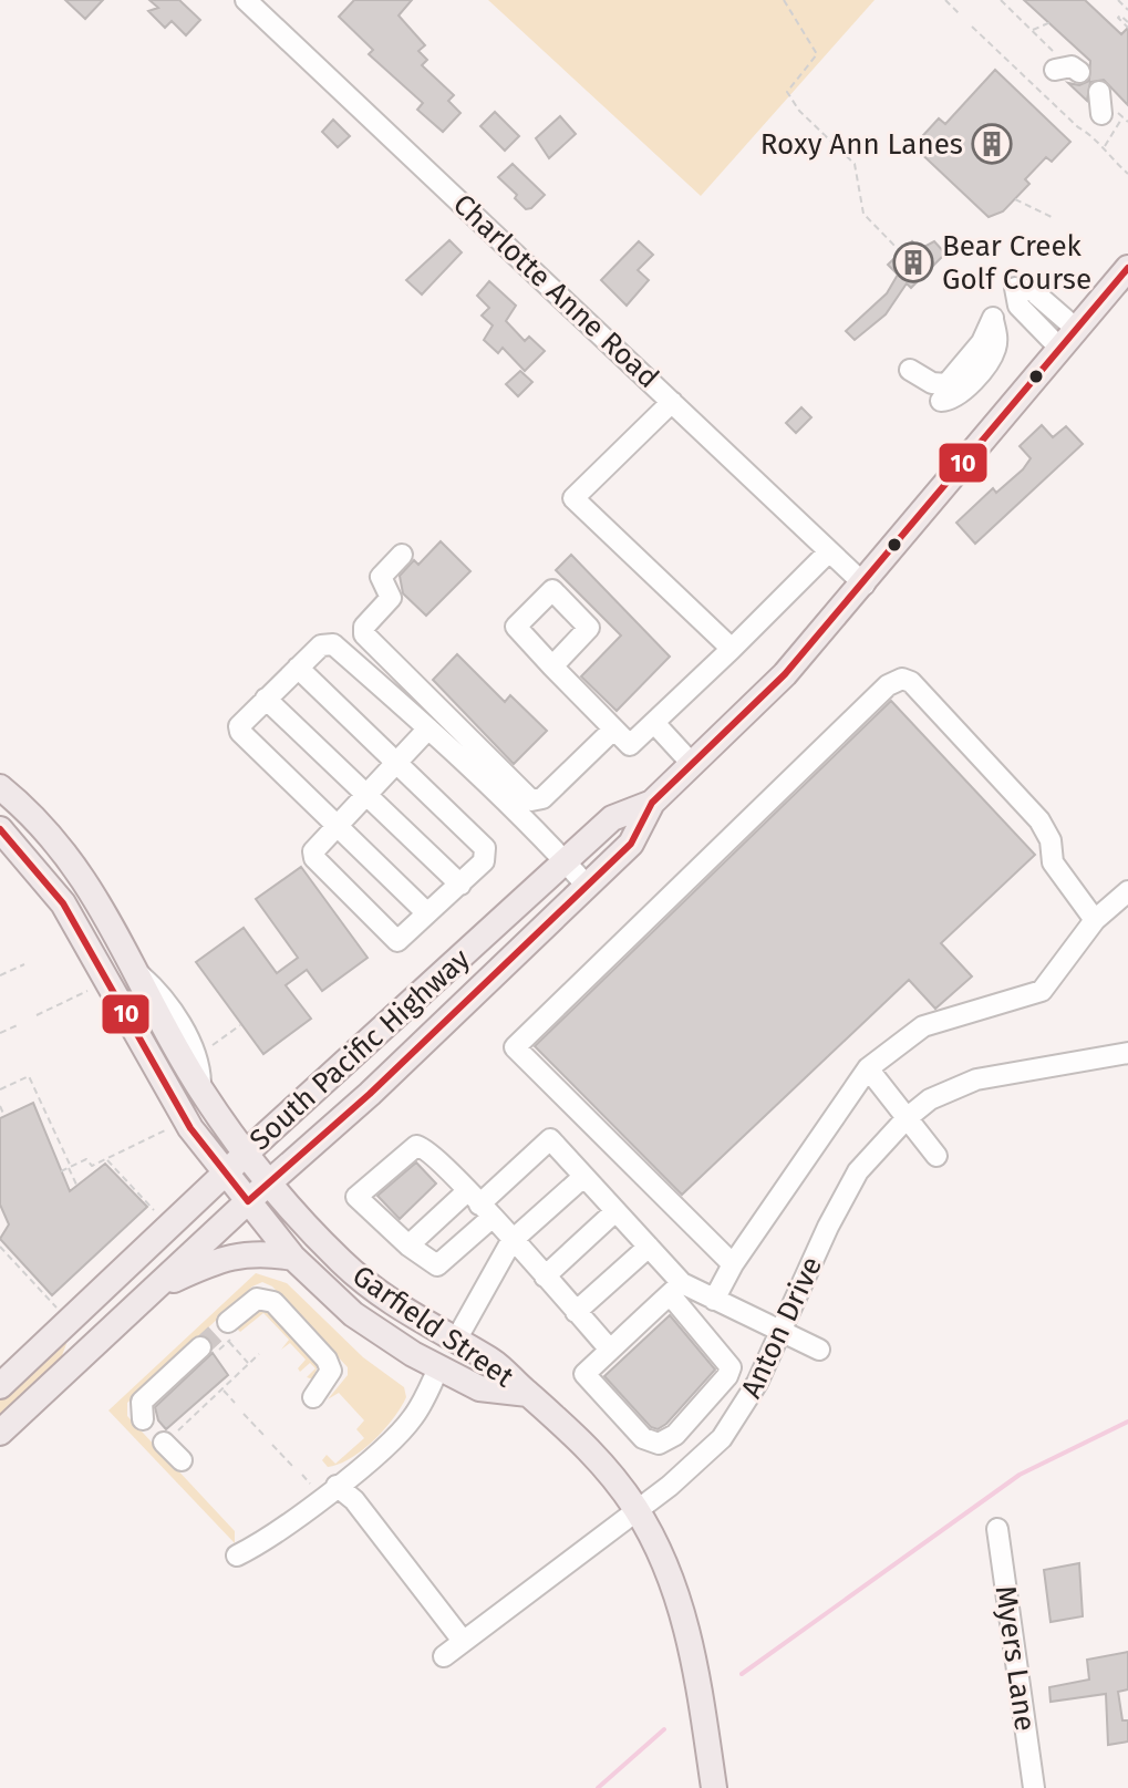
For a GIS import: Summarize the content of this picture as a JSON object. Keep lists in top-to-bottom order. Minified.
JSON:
{"streets":{"main road":["South Pacific Highway","Garfield Street"],"street":["Charlotte Anne Road","Anton Drive","Myers Lane"]},"crossings":[["Charlotte Anne Road","South Pacific Highway"],["South Pacific Highway","Garfield Street"],["Garfield Street","Anton Drive"]],"places":{"building":["Roxy Ann Lanes","Bear Creek Golf Course"]},"lines":["transit line 10"]}
